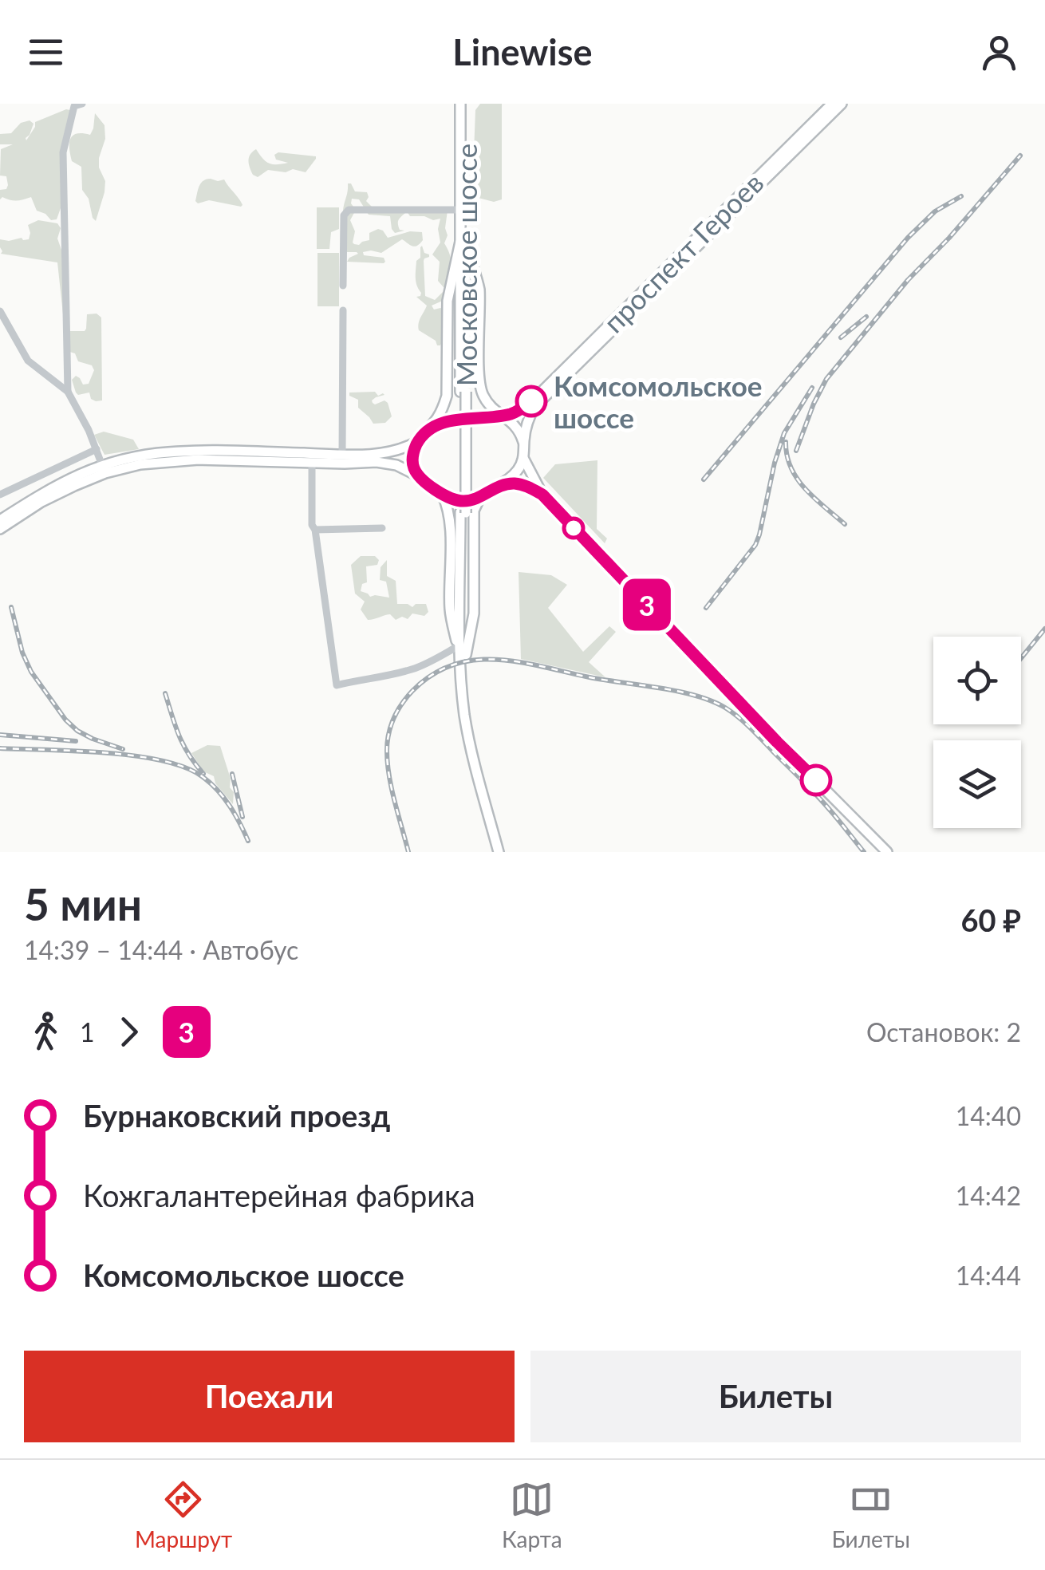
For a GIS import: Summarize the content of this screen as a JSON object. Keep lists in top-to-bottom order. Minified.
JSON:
{"streets":{"main road":["проспект Героев","Московское шоссе"]},"places":["Комсомольское шоссе"],"lines":["bus line 3"],"page":{"header":"Linewise","on_map":"3","heading":["5 мин","14:39 – 14:44 · Автобус","60 ₽"],"legs":["1","3","Остановок: 2"],"list":[{"name":"Бурнаковский проезд","value":"14:40"},{"name":"Кожгалантерейная фабрика","value":"14:42"},{"name":"Комсомольское шоссе","value":"14:44"}],"buttons":["Поехали","Билеты"],"tabs":["Маршрут","Карта","Билеты"]}}
